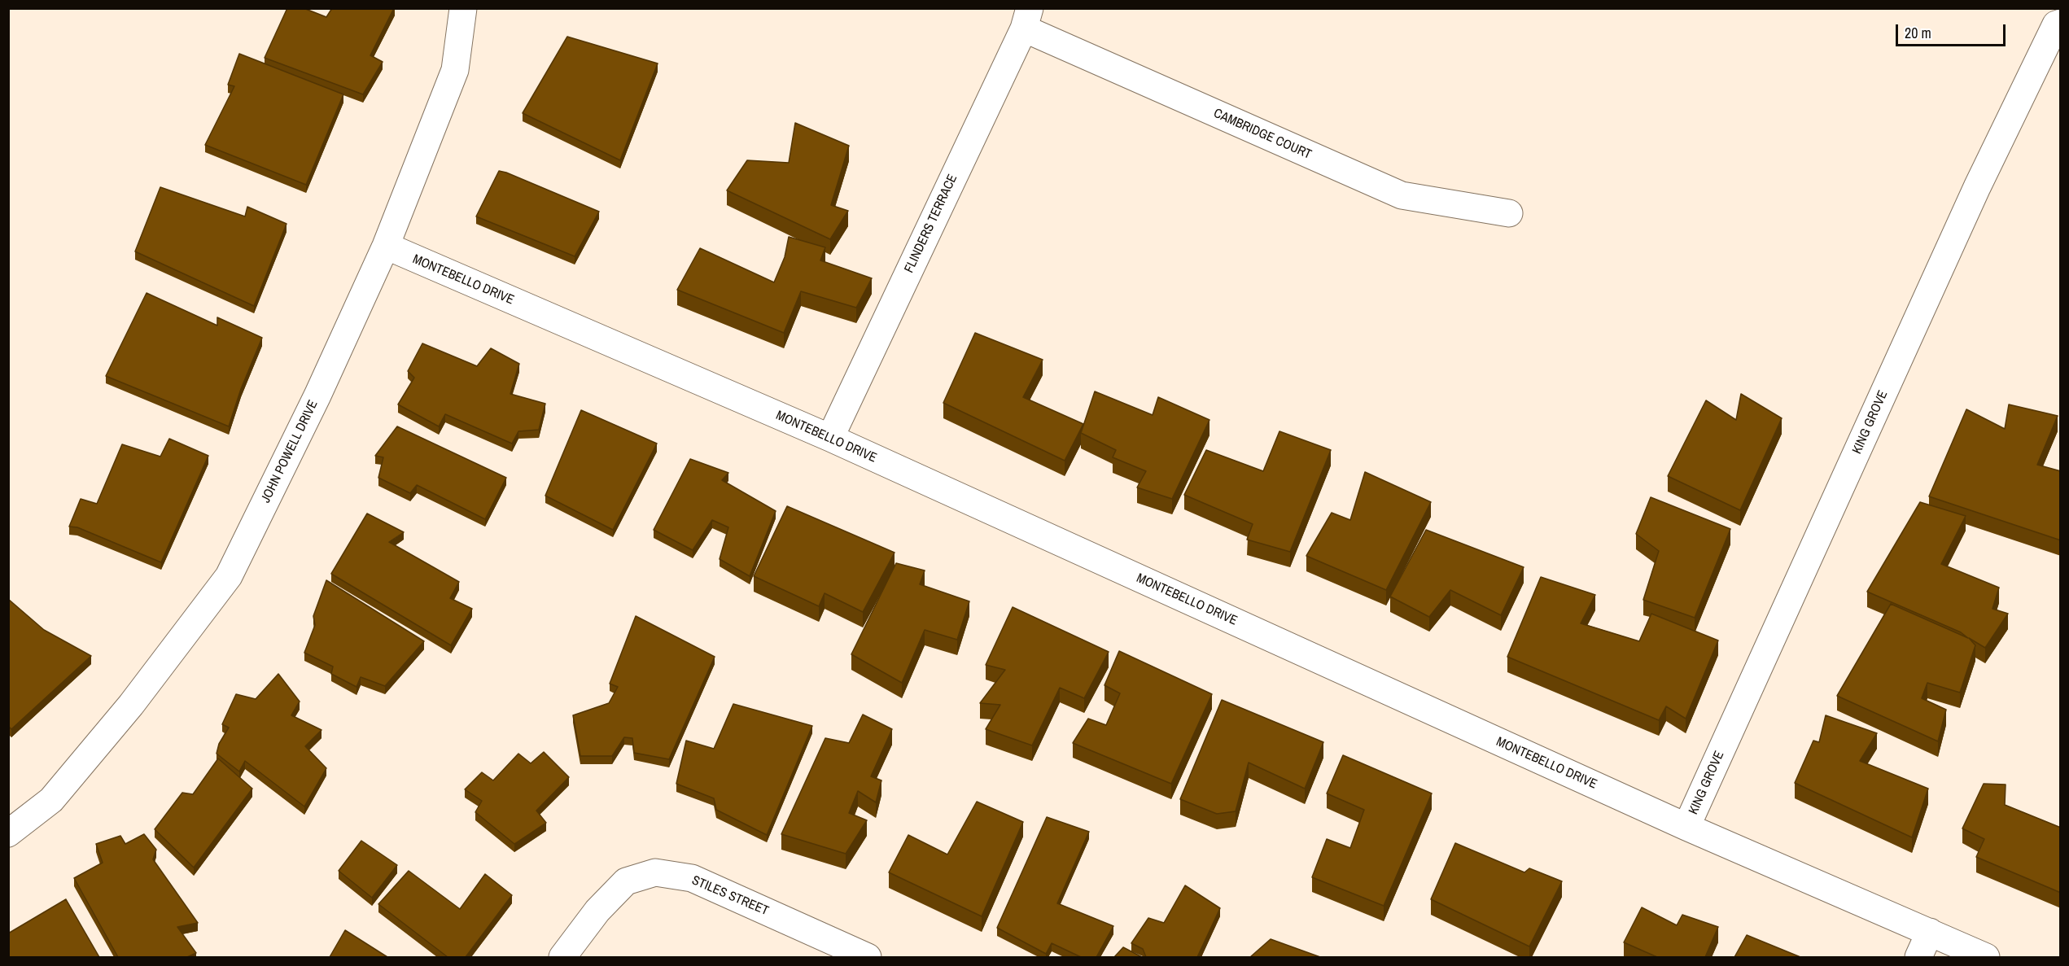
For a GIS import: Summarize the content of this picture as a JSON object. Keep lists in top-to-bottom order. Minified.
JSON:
{"streets":{"street":["CAMBRIDGE COURT","FLINDERS TERRACE","MONTEBELLO DRIVE","KING GROVE","JOHN POWELL DRIVE","STILES STREET"]},"crossings":[["CAMBRIDGE COURT","FLINDERS TERRACE"],["FLINDERS TERRACE","MONTEBELLO DRIVE"],["MONTEBELLO DRIVE","KING GROVE"],["MONTEBELLO DRIVE","JOHN POWELL DRIVE"]],"scale_bar":"20 m"}
